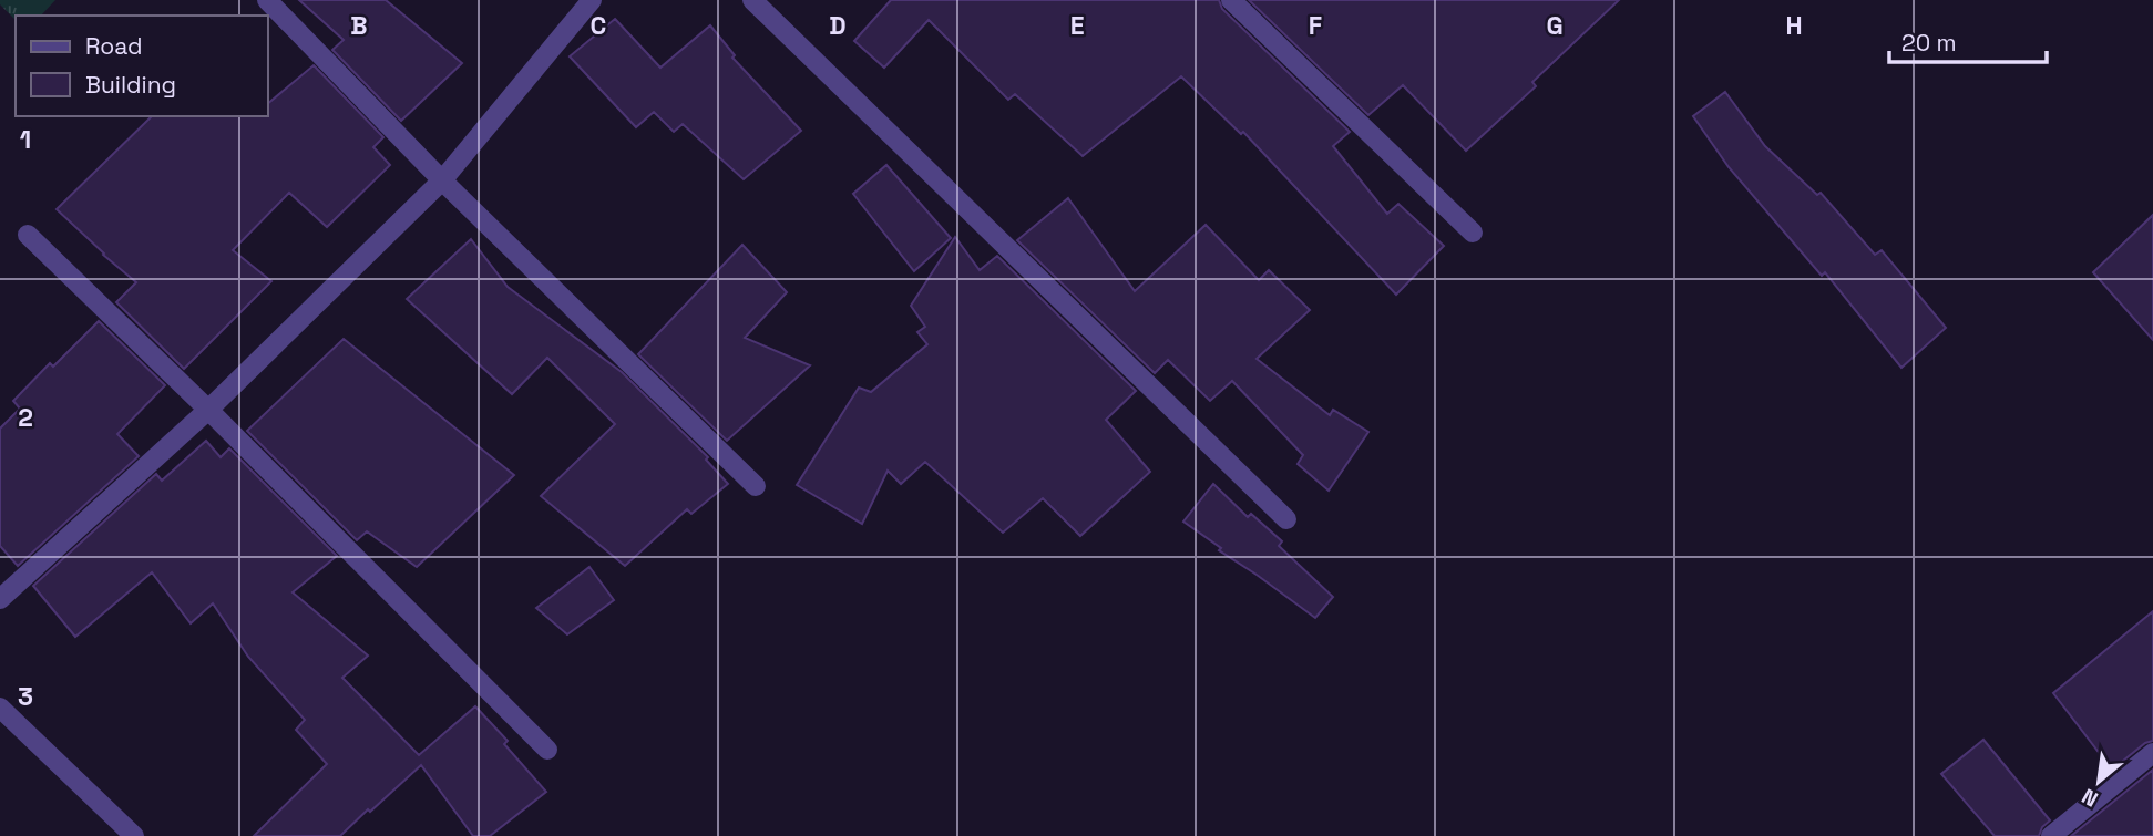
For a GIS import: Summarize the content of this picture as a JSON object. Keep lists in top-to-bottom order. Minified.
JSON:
{"legend":["Road","Building"],"scale_bar":"20 m","north":"bottom left","grid":{"columns":["B","C","D","E","F","G","H"],"rows":["1","2","3"]}}
